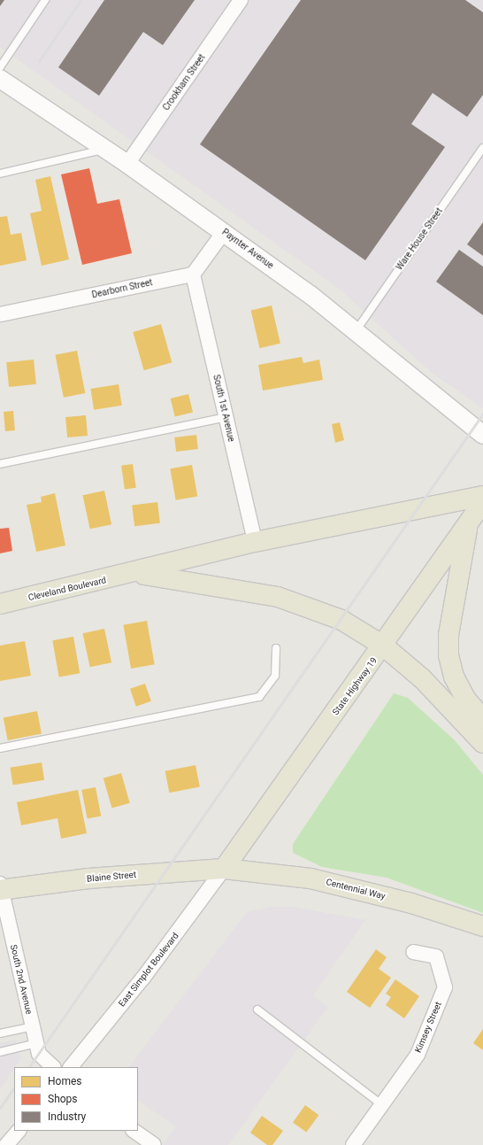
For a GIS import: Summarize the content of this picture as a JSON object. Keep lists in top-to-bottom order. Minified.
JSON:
{"streets":{"main road":["Cleveland Boulevard","State Highway 19","Blaine Street","Centennial Way"],"street":["Crookham Street","Paynter Avenue","Dearborn Street","South 1st Avenue","East Simplot Boulevard","South 2nd Avenue","Kimsey Street"],"lane":["Ware House Street"]},"crossings":[["Crookham Street","Paynter Avenue"],["Ware House Street","Paynter Avenue"],["Dearborn Street","South 1st Avenue"],["South 1st Avenue","Cleveland Boulevard"],["State Highway 19","Blaine Street"],["State Highway 19","Centennial Way"],["State Highway 19","East Simplot Boulevard"],["Blaine Street","Centennial Way"],["Blaine Street","East Simplot Boulevard"],["Blaine Street","South 2nd Avenue"],["Centennial Way","East Simplot Boulevard"]],"legend":["Homes","Shops","Industry"]}
